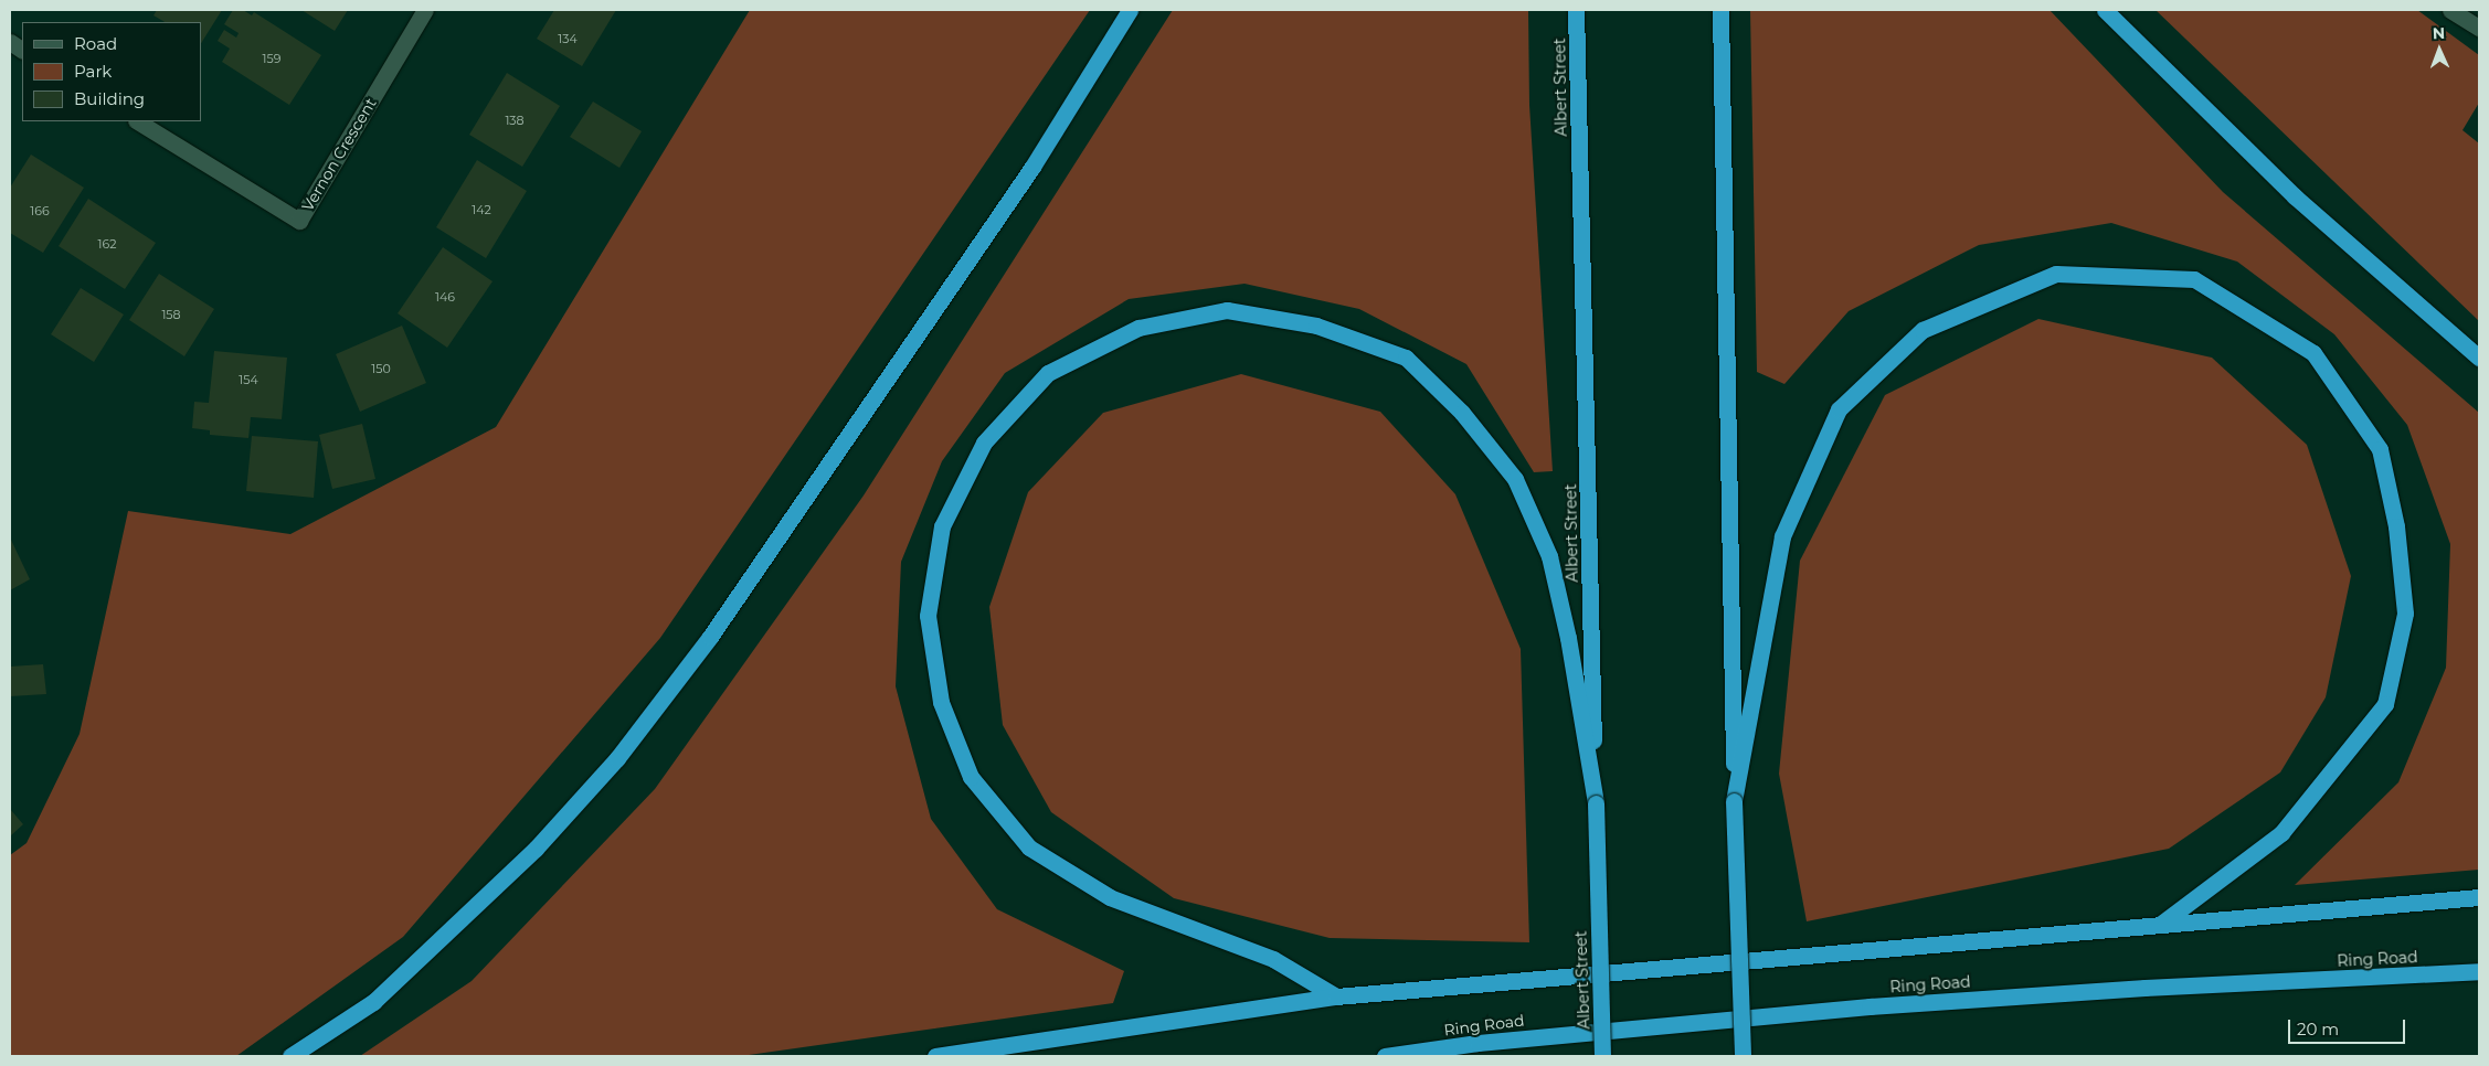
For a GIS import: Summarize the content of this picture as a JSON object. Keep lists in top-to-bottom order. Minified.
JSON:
{"streets":{"highway":["Albert Street","Ring Road"],"street":["Vernon Crescent"]},"house_numbers":["134","159","138","142","166","162","146","158","150","154"],"legend":["Road","Park","Building"],"scale_bar":"20 m","north":"top"}
